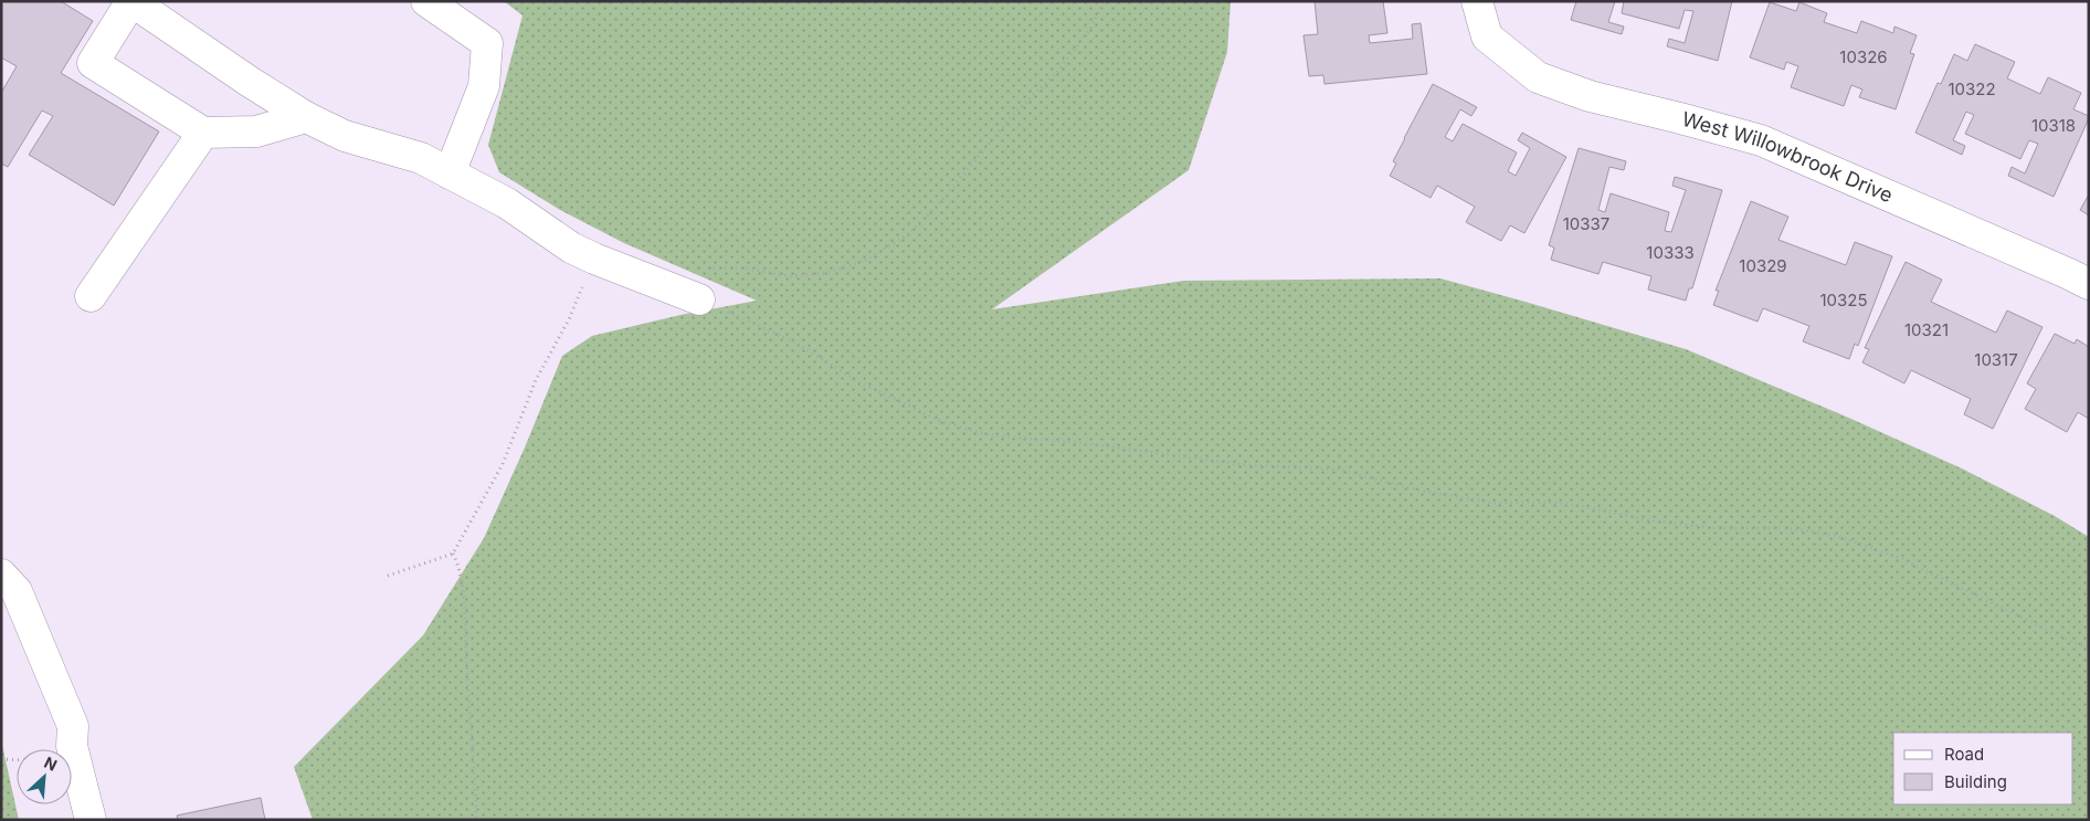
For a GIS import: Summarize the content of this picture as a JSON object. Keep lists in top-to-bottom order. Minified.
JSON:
{"streets":{"street":["West Willowbrook Drive"]},"house_numbers":["10326","10322","10318","10337","10333","10329","10325","10321","10317"],"legend":["Road","Building"],"north":"top right"}
